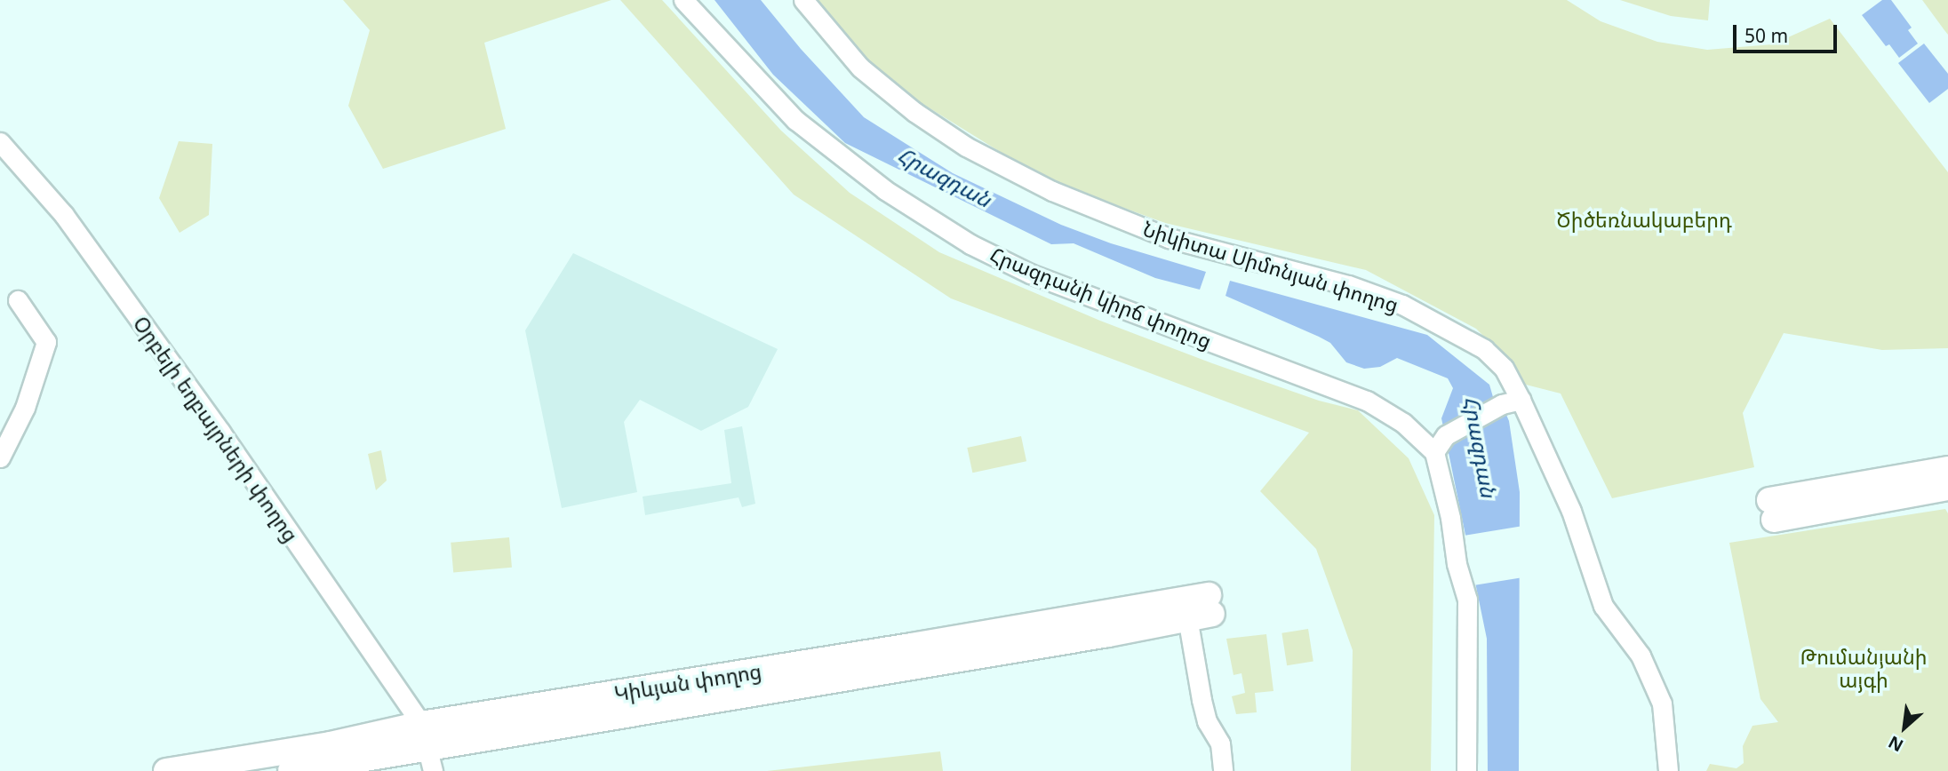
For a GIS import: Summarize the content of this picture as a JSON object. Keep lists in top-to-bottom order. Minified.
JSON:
{"streets":{"main road":["Կիևյան փողոց"],"street":["Նիկիտա Սիմոնյան փողոց","Հրազդանի կիրճ փողոց","Օրբելի եղբայրների փողոց"]},"crossings":[["Օրբելի եղբայրների փողոց","Կիևյան փողոց"]],"water":["Հրազդան"],"parks":["Ծիծեռնակաբերդ","Թումանյանի այգի"],"scale_bar":"50 m","north":"bottom left"}
